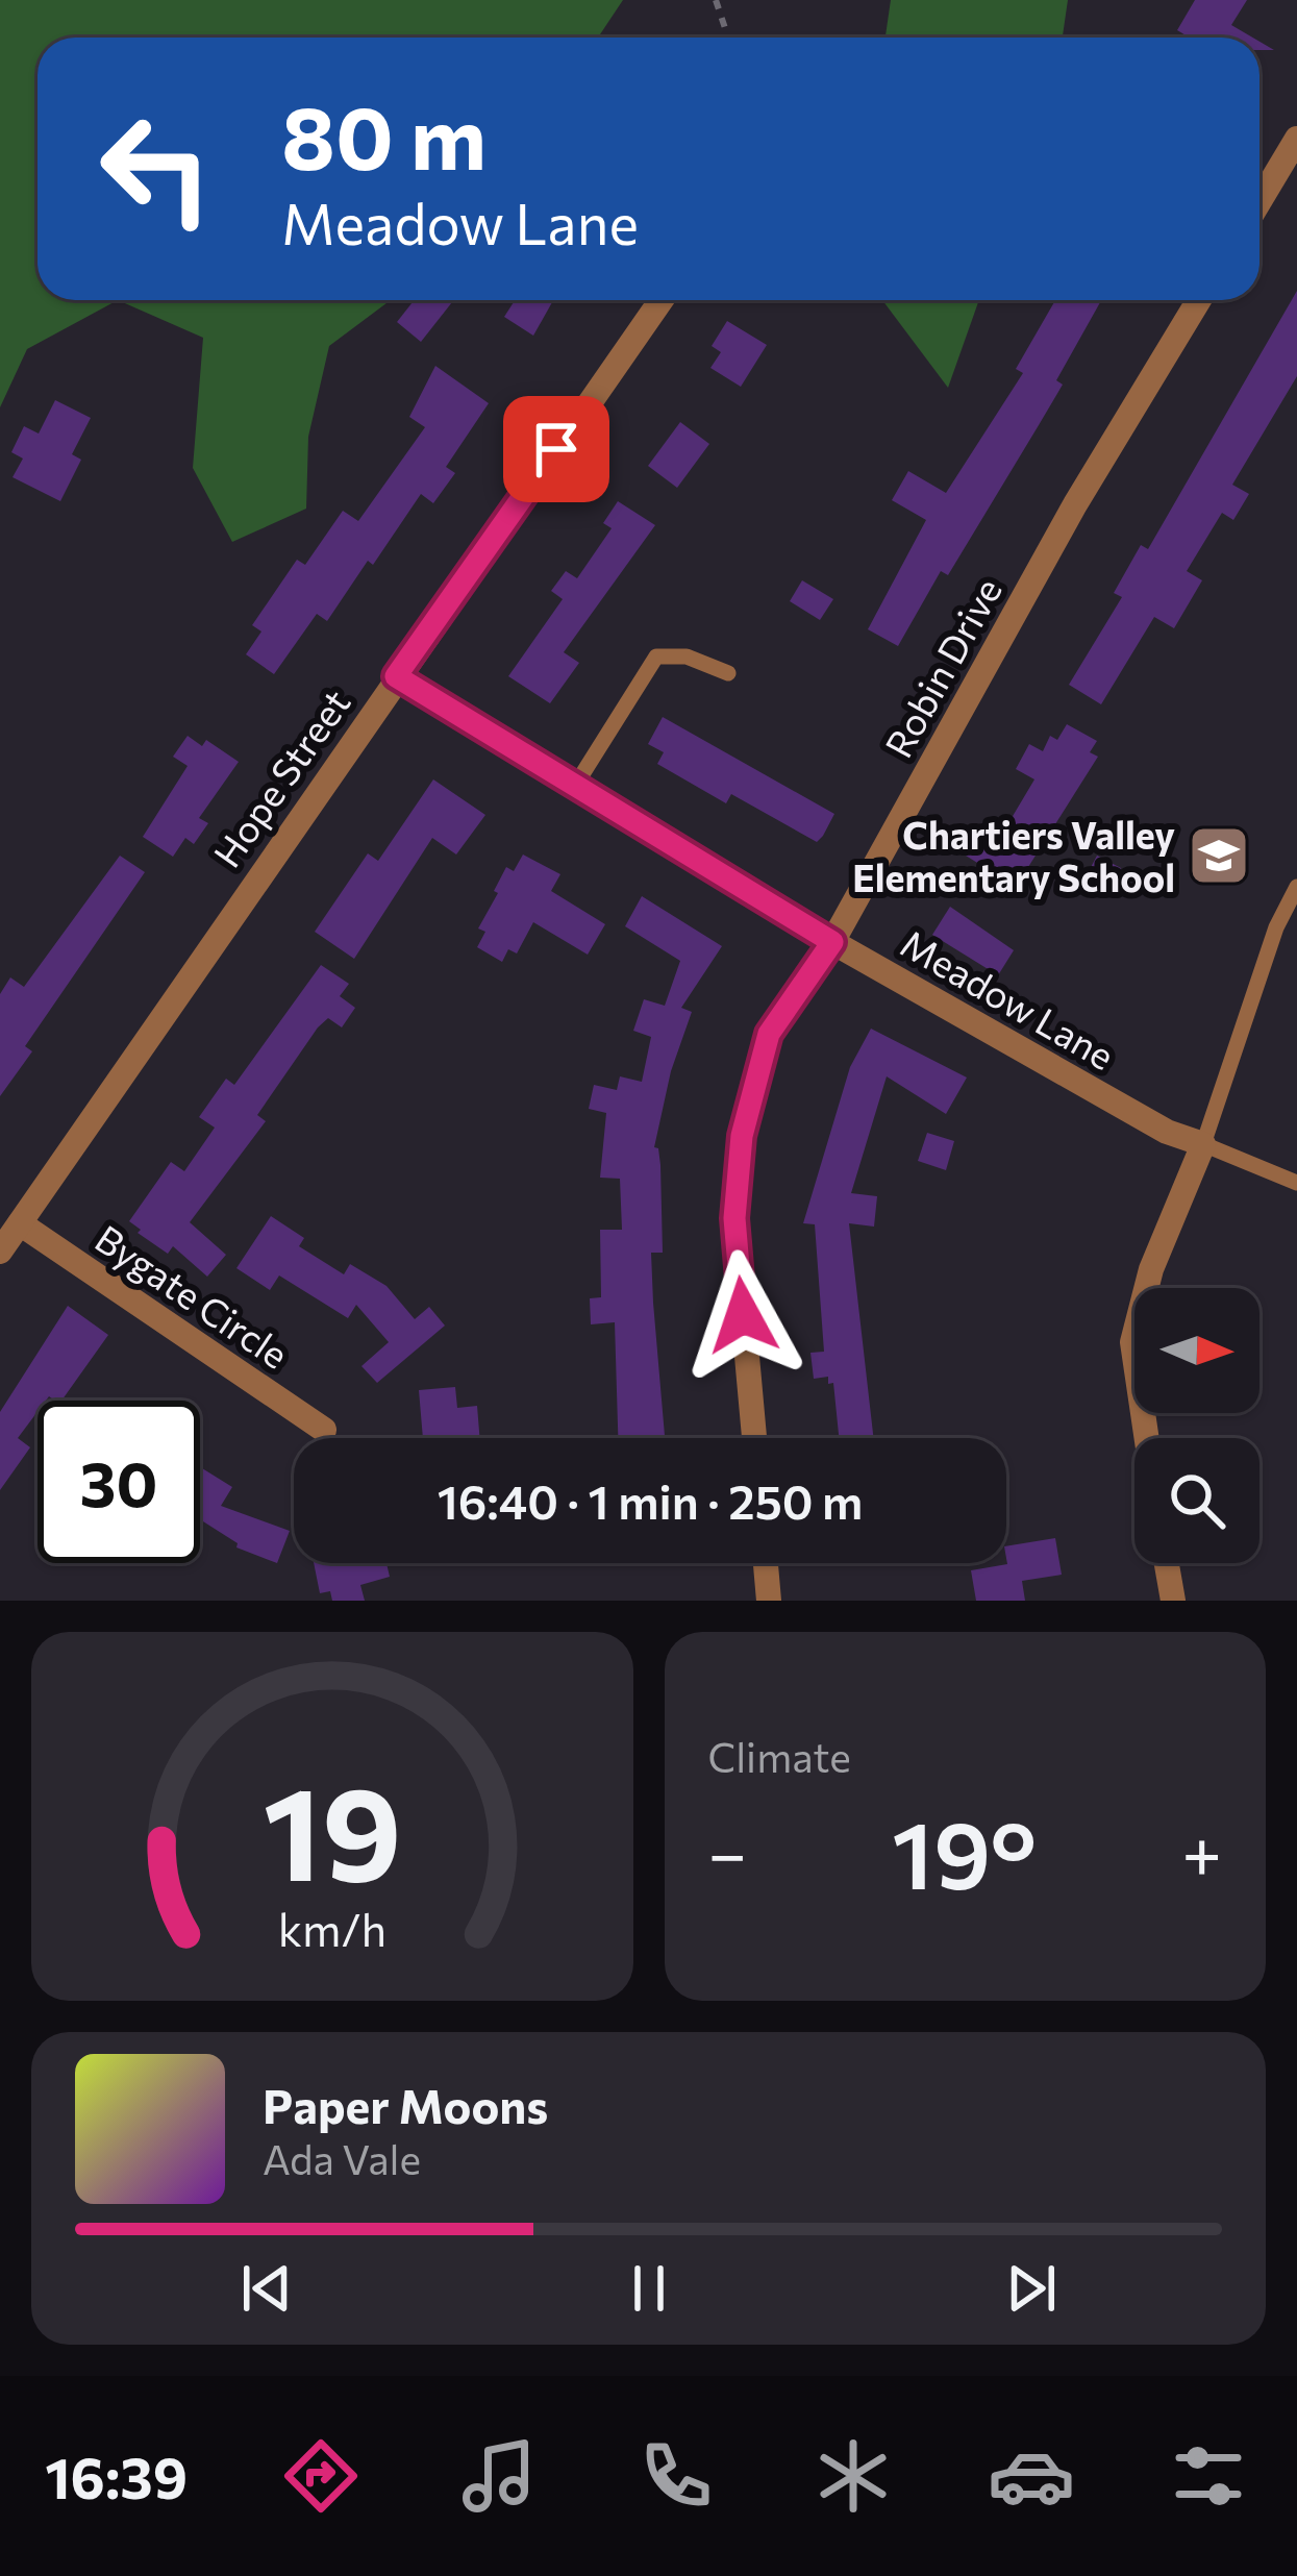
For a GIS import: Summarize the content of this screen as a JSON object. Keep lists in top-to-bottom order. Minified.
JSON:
{"streets":{"street":["Robin Drive","Hope Street","Meadow Lane","Bygate Circle"]},"crossings":[["Robin Drive","Meadow Lane"],["Hope Street","Meadow Lane"],["Hope Street","Bygate Circle"]],"places":{"school or university":["Chartiers Valley Elementary School"]},"north":"right","page":{"turn":["80 m","Meadow Lane"],"limit":"30","trip":"16:40 · 1 min · 250 m","tile":"Climate","heat":["−","19°","+"],"song":["Paper Moons","Ada Vale"],"tabs":"16:39","gauge":["19","km/h"]}}
